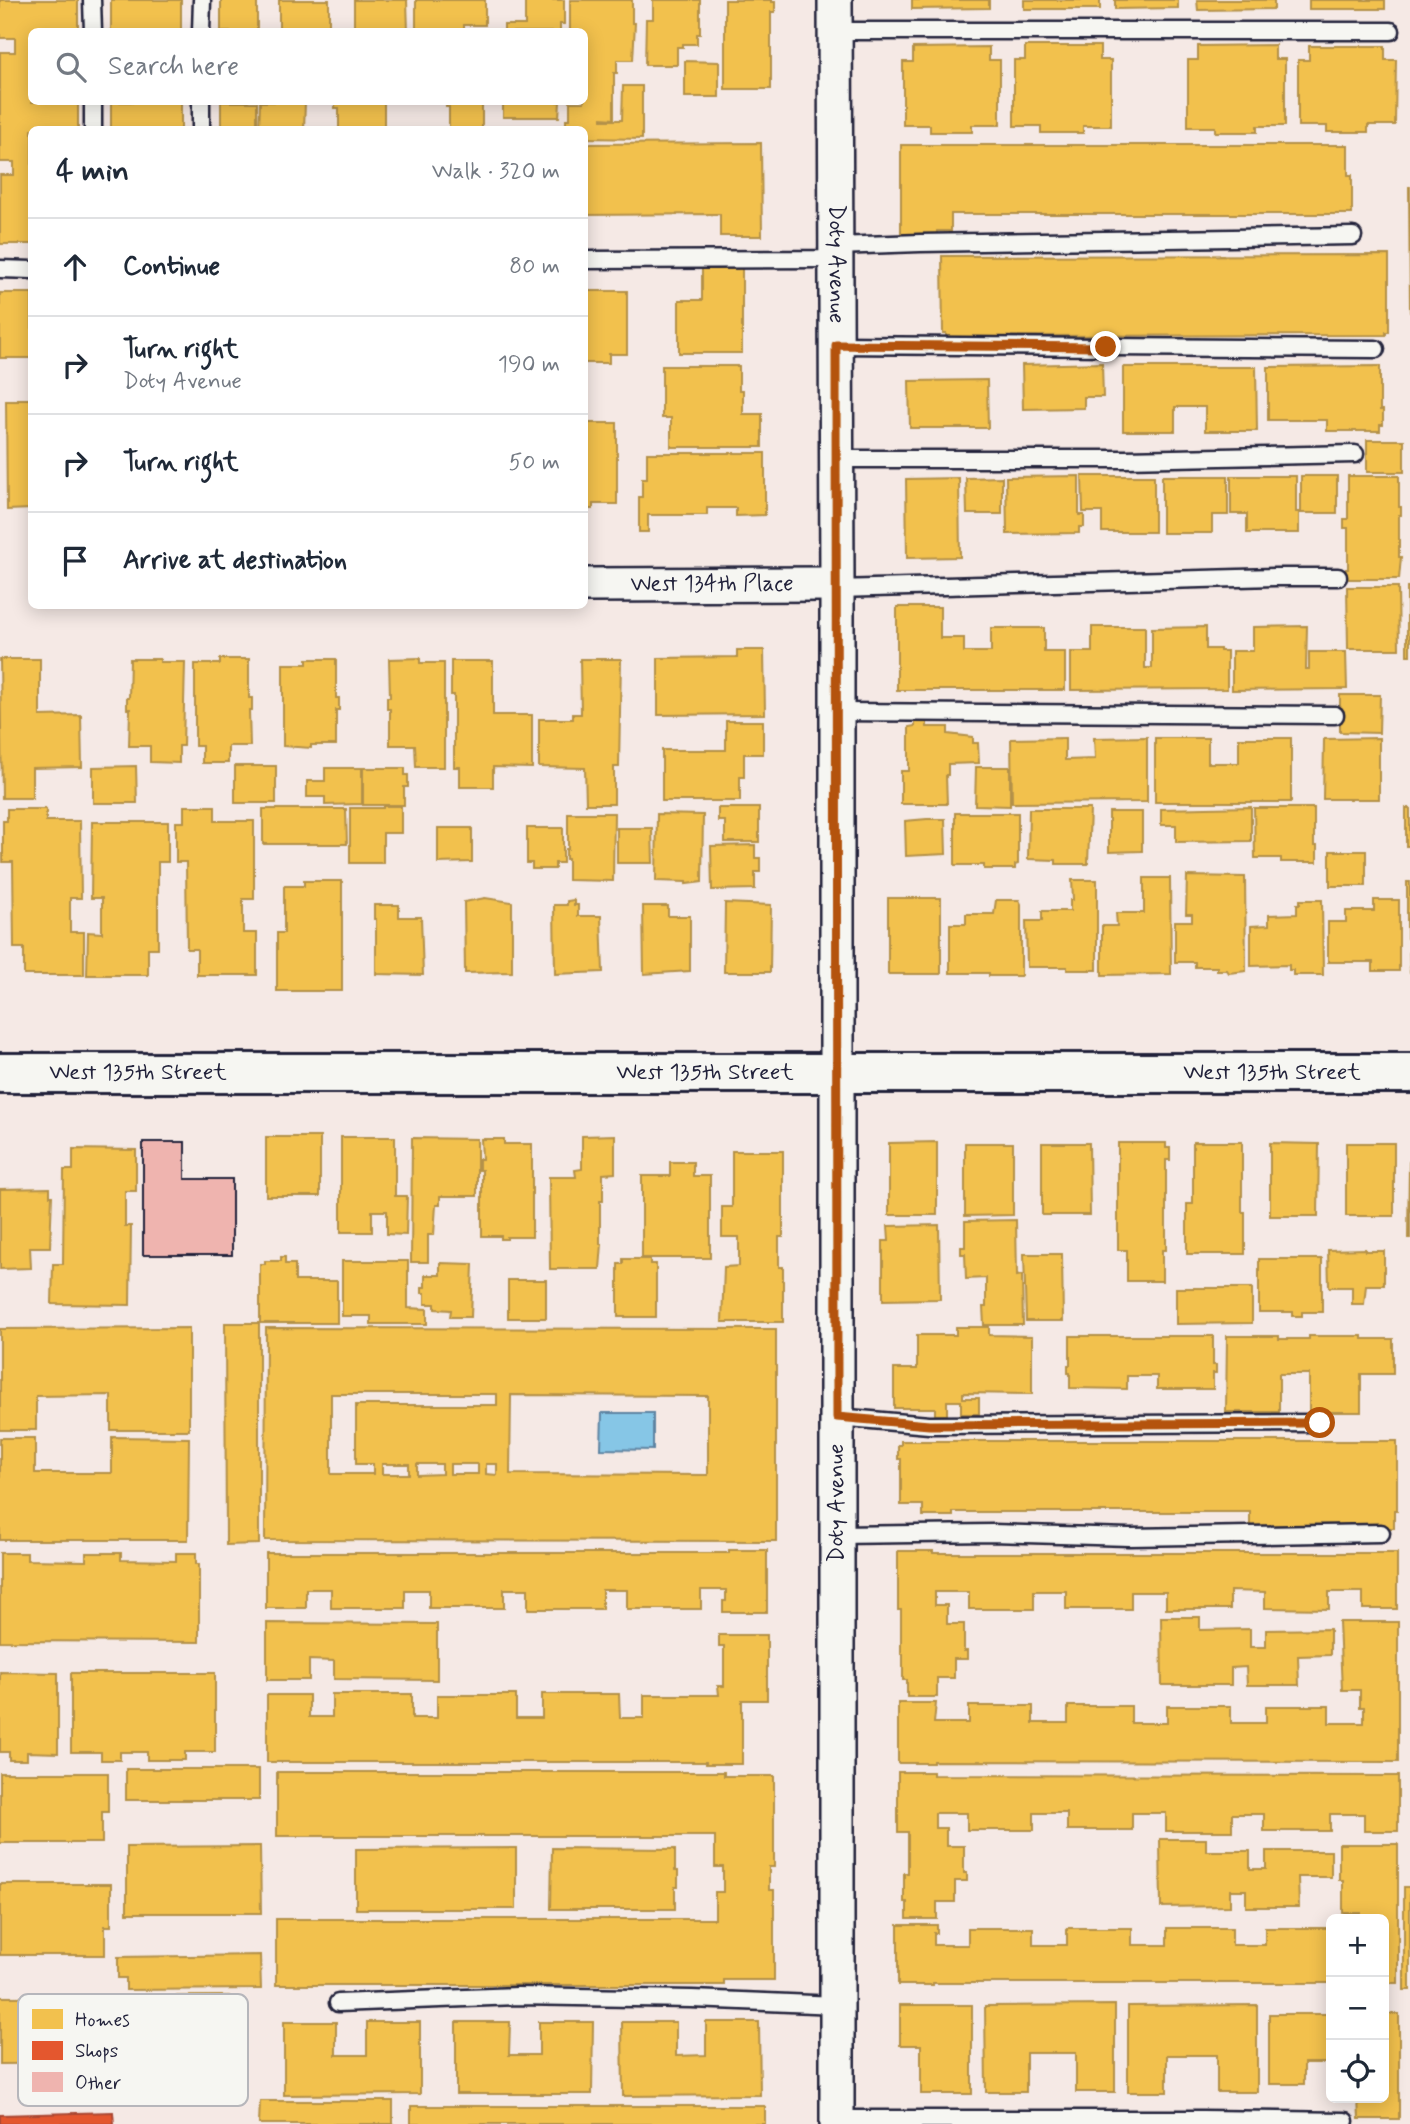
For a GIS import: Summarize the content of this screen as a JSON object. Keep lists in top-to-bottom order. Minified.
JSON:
{"streets":{"street":["Doty Avenue","West 134th Place","West 135th Street"]},"crossings":[["Doty Avenue","West 134th Place"],["Doty Avenue","West 135th Street"]],"legend":["Homes","Shops","Other"],"page":{"search":"Search here","heading":["4 min","Walk · 320 m"],"list":[["Continue","80 m"],["Turn right","Doty Avenue","190 m"],["Turn right","50 m"],"Arrive at destination"],"map_buttons":["+","−"]}}
